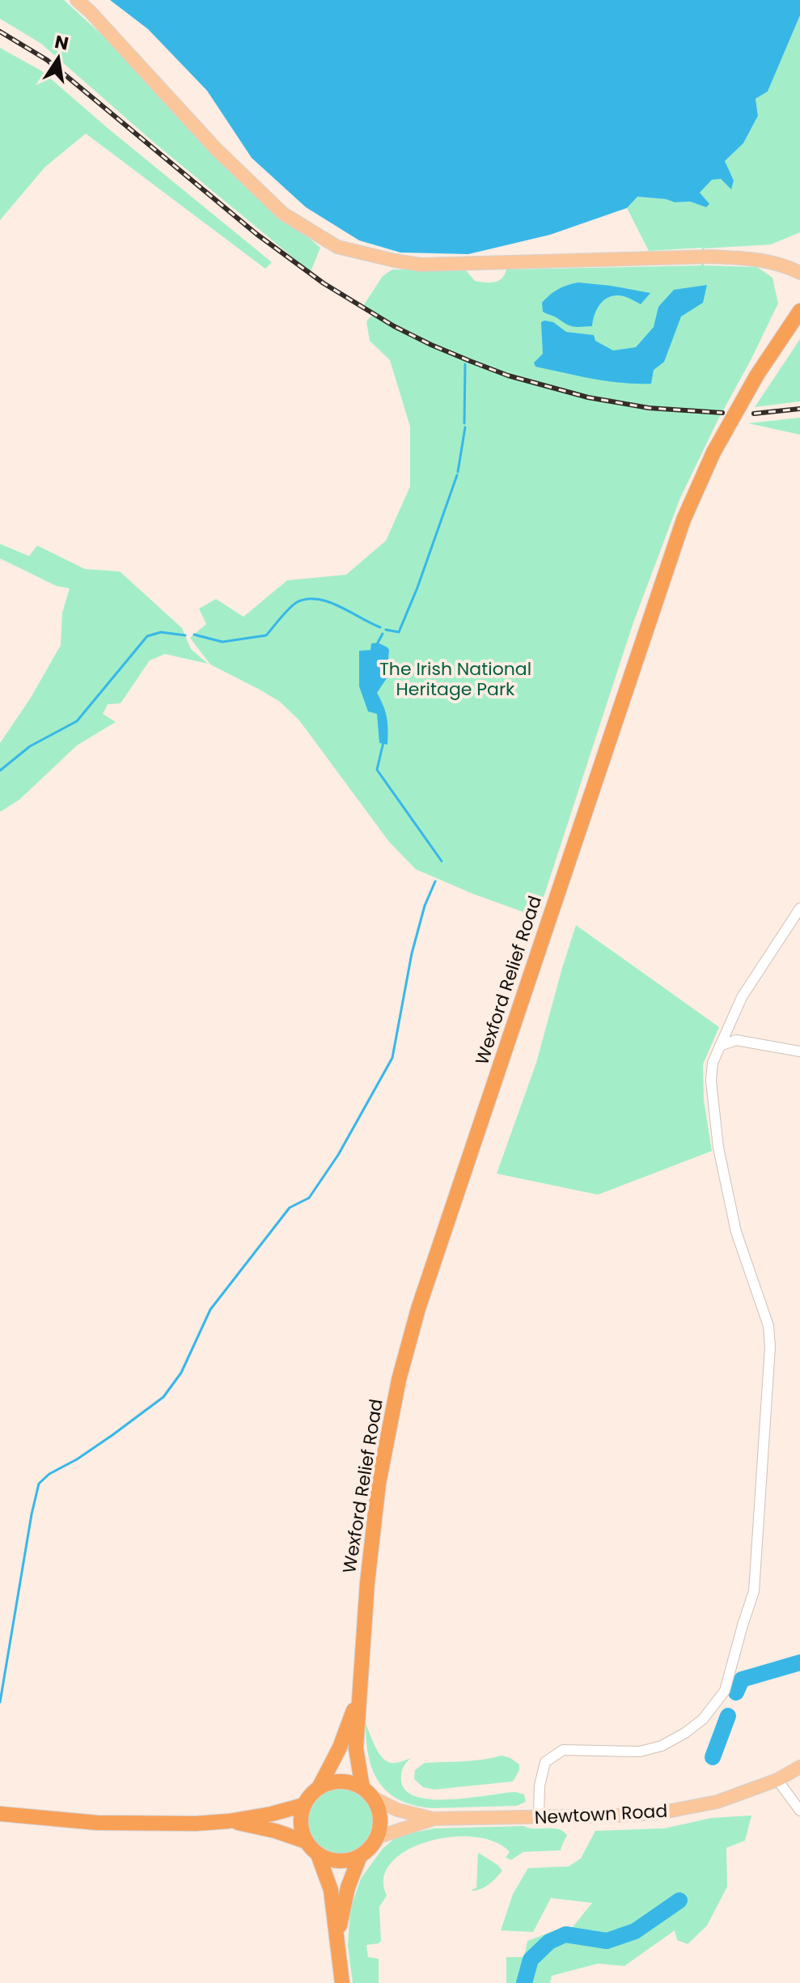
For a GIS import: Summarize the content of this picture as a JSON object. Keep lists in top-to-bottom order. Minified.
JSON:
{"streets":{"highway":["Wexford Relief Road"],"main road":["Newtown Road"]},"crossings":[["Wexford Relief Road","Newtown Road"]],"parks":["The Irish National Heritage Park"],"north":"top"}
